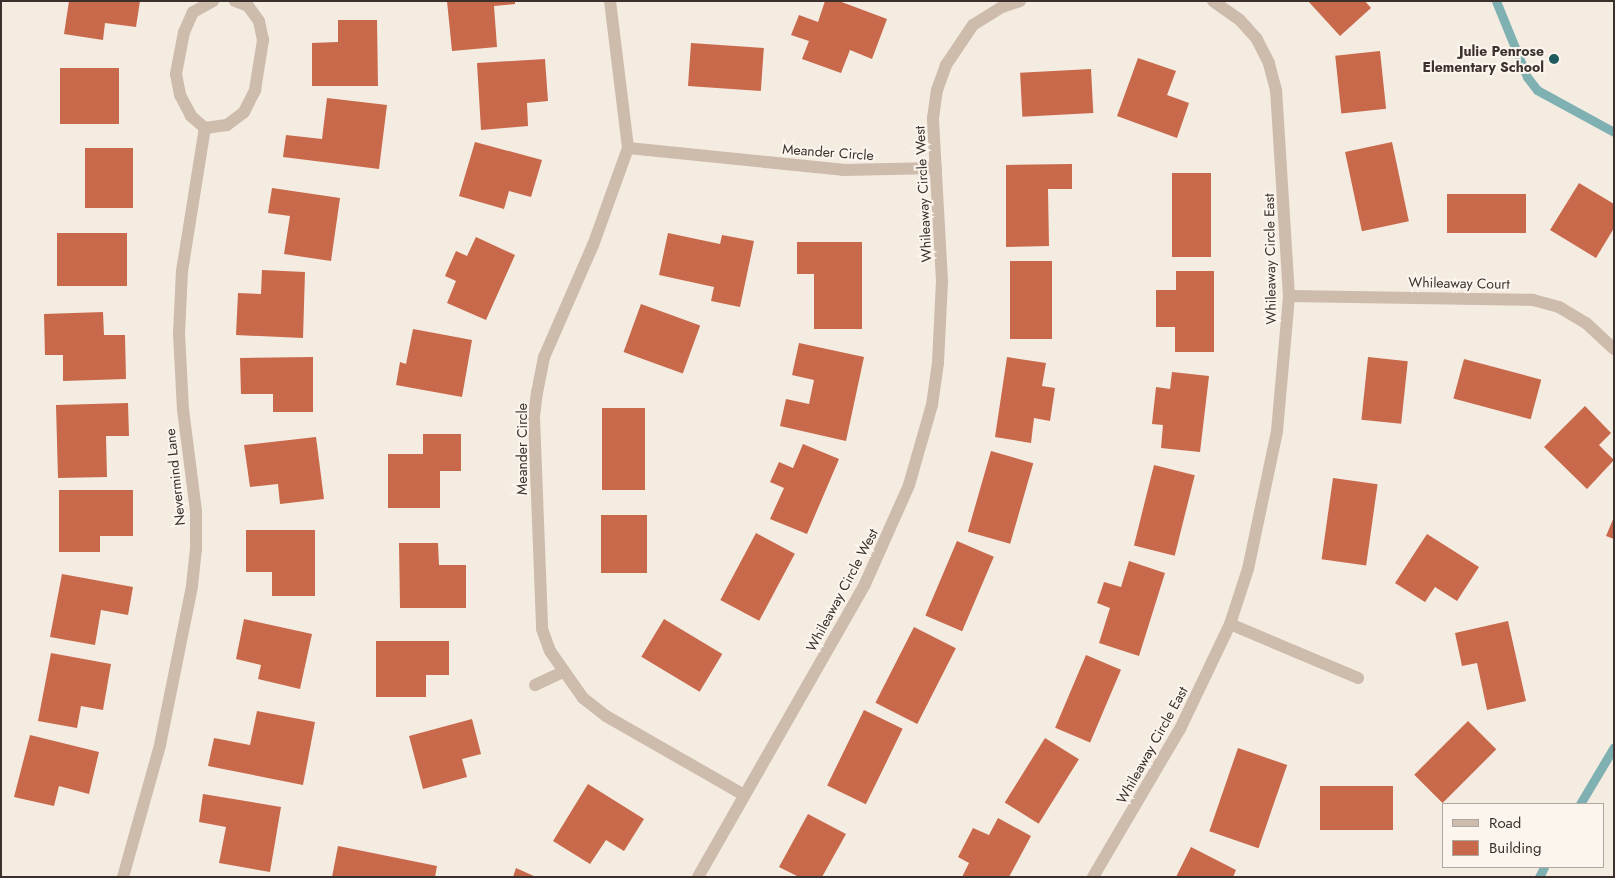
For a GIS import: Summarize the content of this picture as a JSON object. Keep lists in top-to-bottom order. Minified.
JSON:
{"streets":{"street":["Meander Circle","Whileaway Circle West","Whileaway Circle East","Whileaway Court","Nevermind Lane"]},"crossings":[["Meander Circle","Whileaway Circle West"],["Whileaway Circle East","Whileaway Court"]],"places":["Julie Penrose Elementary School"],"legend":["Road","Building"]}
